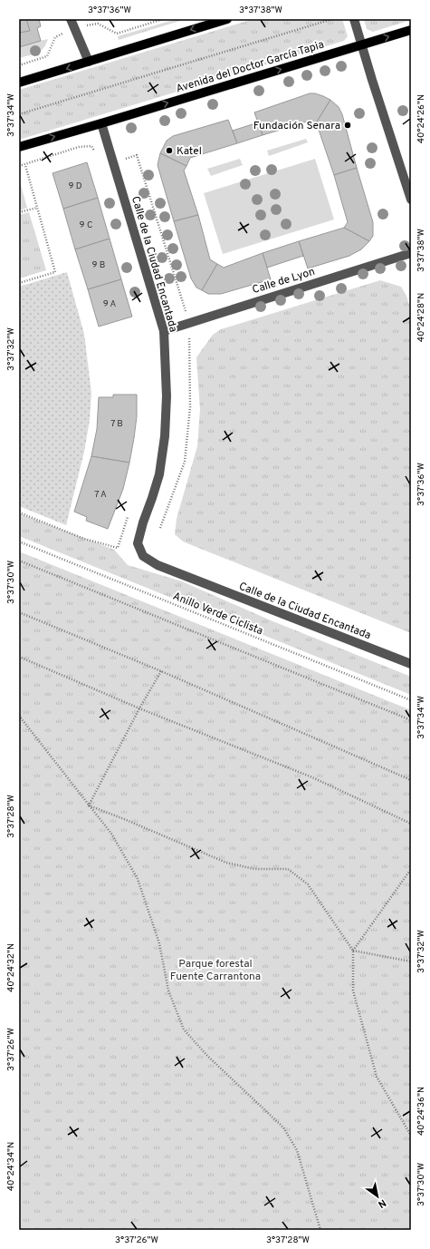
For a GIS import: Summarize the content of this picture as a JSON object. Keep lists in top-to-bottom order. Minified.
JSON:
{"streets":{"main road":["Avenida del Doctor García Tapia"],"street":["Calle de la Ciudad Encantada","Calle de Lyon"],"path":["Anillo Verde Ciclista"]},"crossings":[["Avenida del Doctor García Tapia","Calle de la Ciudad Encantada"],["Calle de la Ciudad Encantada","Calle de Lyon"]],"parks":["Parque forestal Fuente Carrantona"],"places":["Fundación Senara","Katel"],"house_numbers":["9 D","9 C","9 B","9 A","7 B","7 A"],"north":"bottom right","coordinates":["3°37'36\"W","3°37'38\"W","3°37'34\"W","40°24'26\"N","40°24'28\"N","3°37'32\"W","3°37'30\"W","3°37'28\"W","40°24'32\"N","3°37'26\"W","40°24'36\"N","40°24'34\"N"]}
